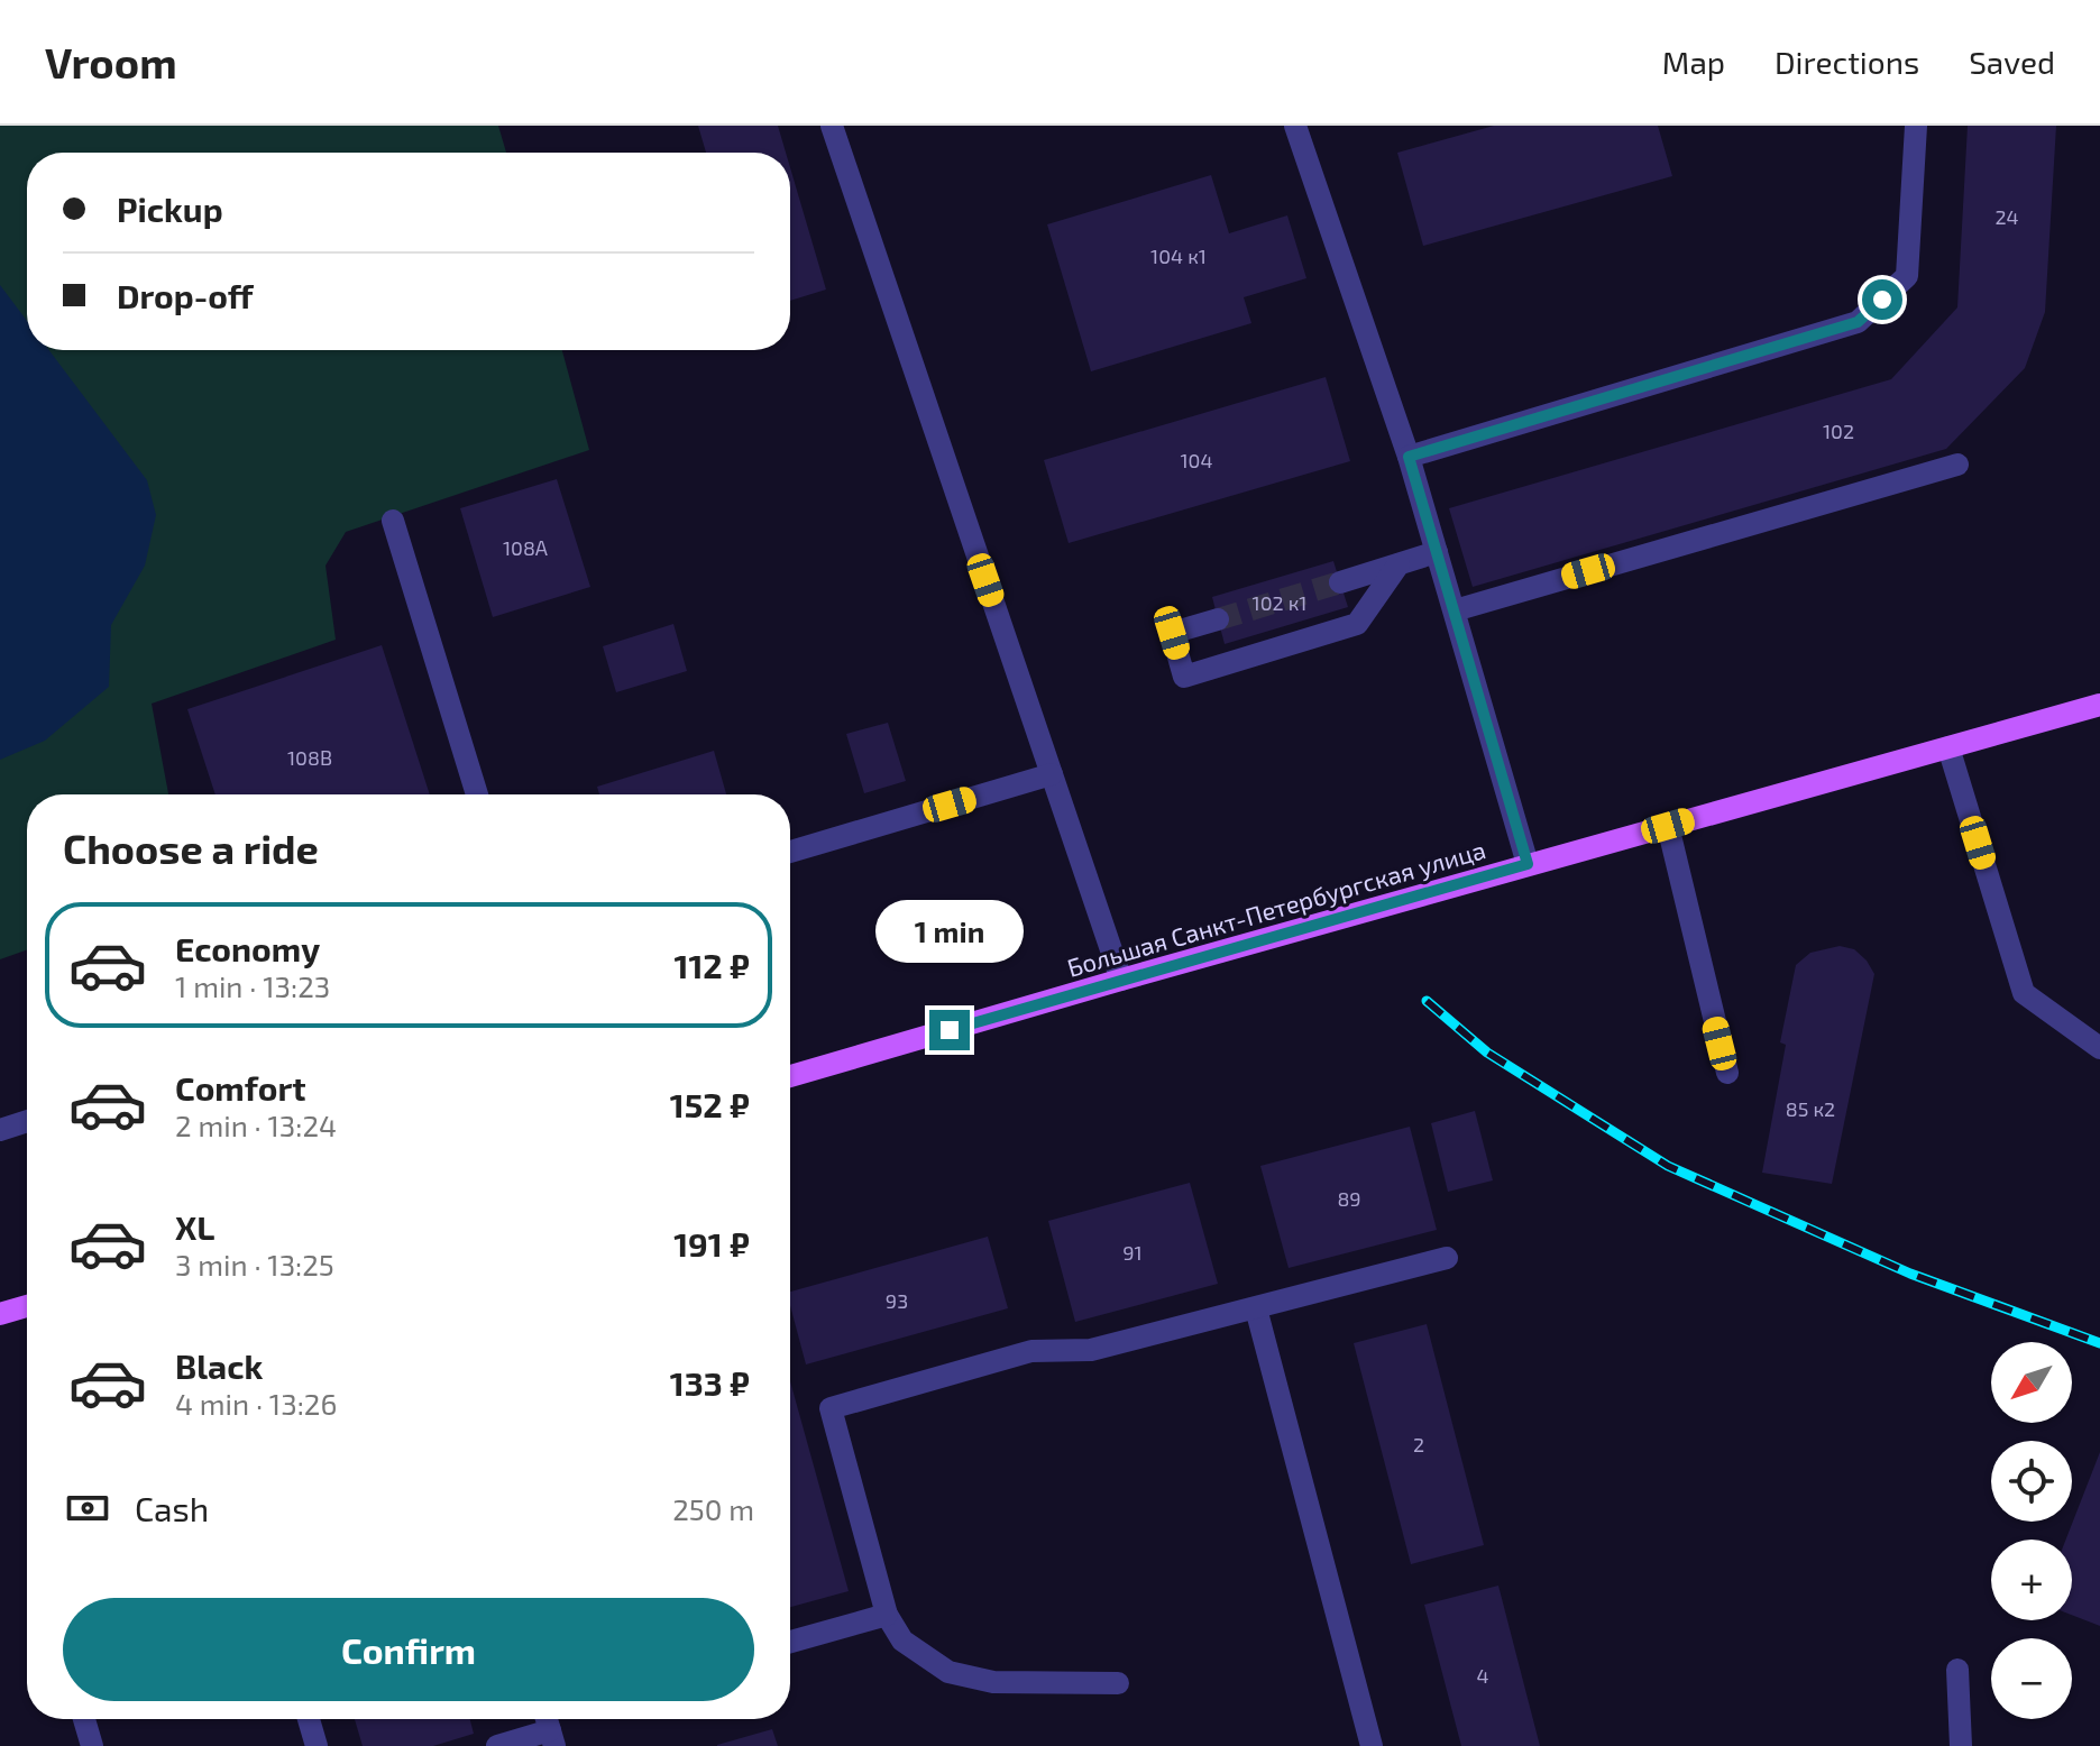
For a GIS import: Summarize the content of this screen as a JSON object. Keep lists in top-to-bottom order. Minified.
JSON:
{"streets":{"main road":["Большая Санкт-Петербургская улица"]},"house_numbers":["24","104 к1","102","104","108А","102 к1","108В","85 к2","89","91","93","2","4"],"north":"bottom left","page":{"header":"Vroom","nav":["Map","Directions","Saved"],"banner":["Pickup","Drop-off"],"heading":"Choose a ride","bubble":"1 min","list":[{"name":"Economy","note":"1 min · 13:23","value":"112 ₽"},{"name":"Comfort","note":"2 min · 13:24","value":"152 ₽"},{"name":"XL","note":"3 min · 13:25","value":"191 ₽"},{"name":"Black","note":"4 min · 13:26","value":"133 ₽"}],"map_buttons":["+","−"],"pay":["Cash","250 m"],"buttons":"Confirm"}}
